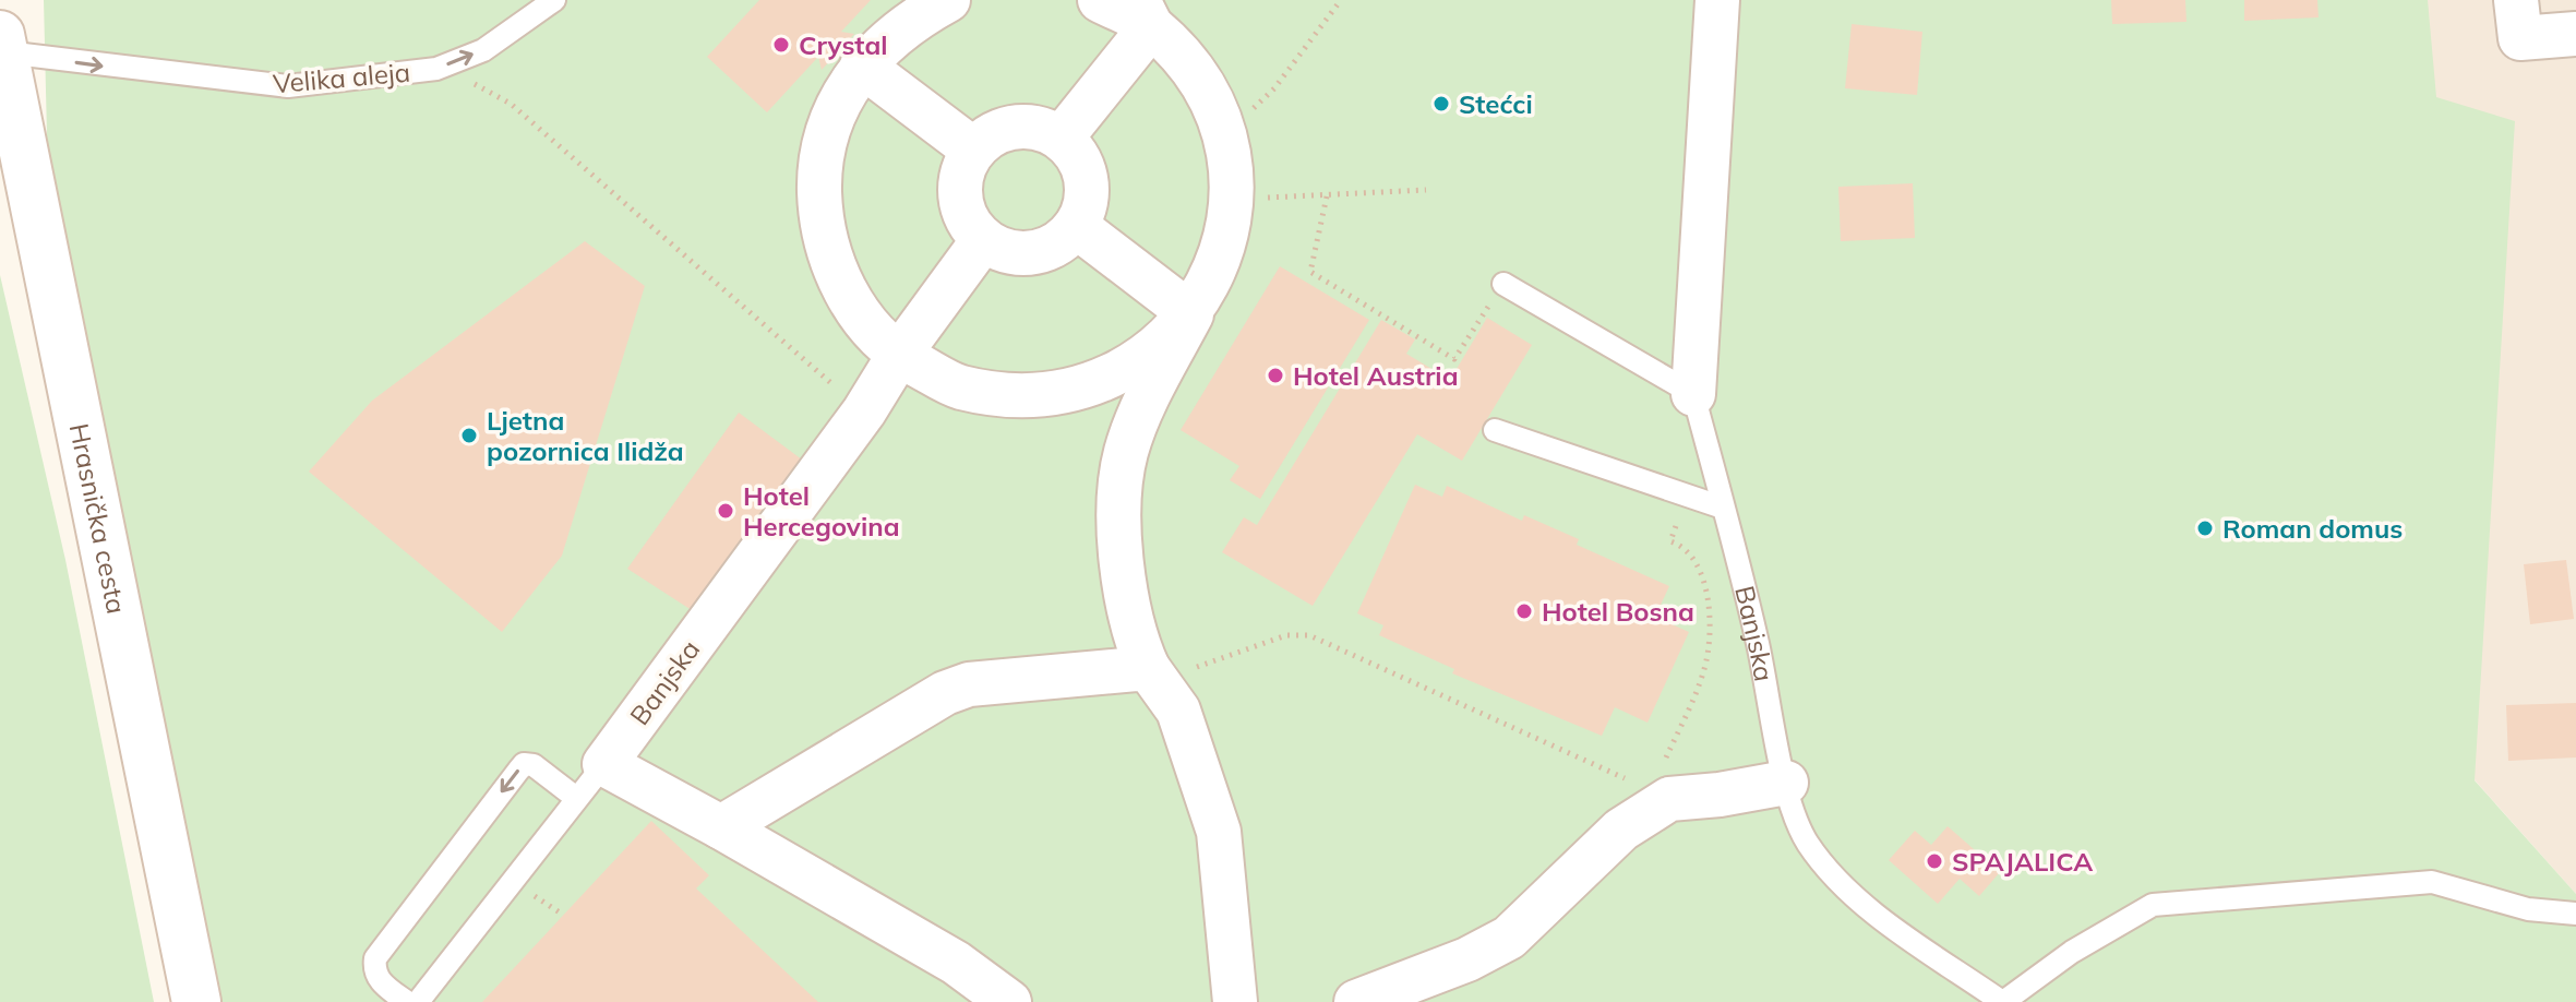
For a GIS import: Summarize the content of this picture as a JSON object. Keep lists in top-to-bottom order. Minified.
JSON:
{"streets":{"street":["Hrasnička cesta","Banjska"],"lane":["Velika aleja"]},"crossings":[["Velika aleja","Hrasnička cesta"]],"one_way":["Velika aleja"],"places":["Crystal","Stećci","Hotel Austria","Ljetna pozornica Ilidža","Hotel Hercegovina","Roman domus","Hotel Bosna","SPAJALICA"]}
